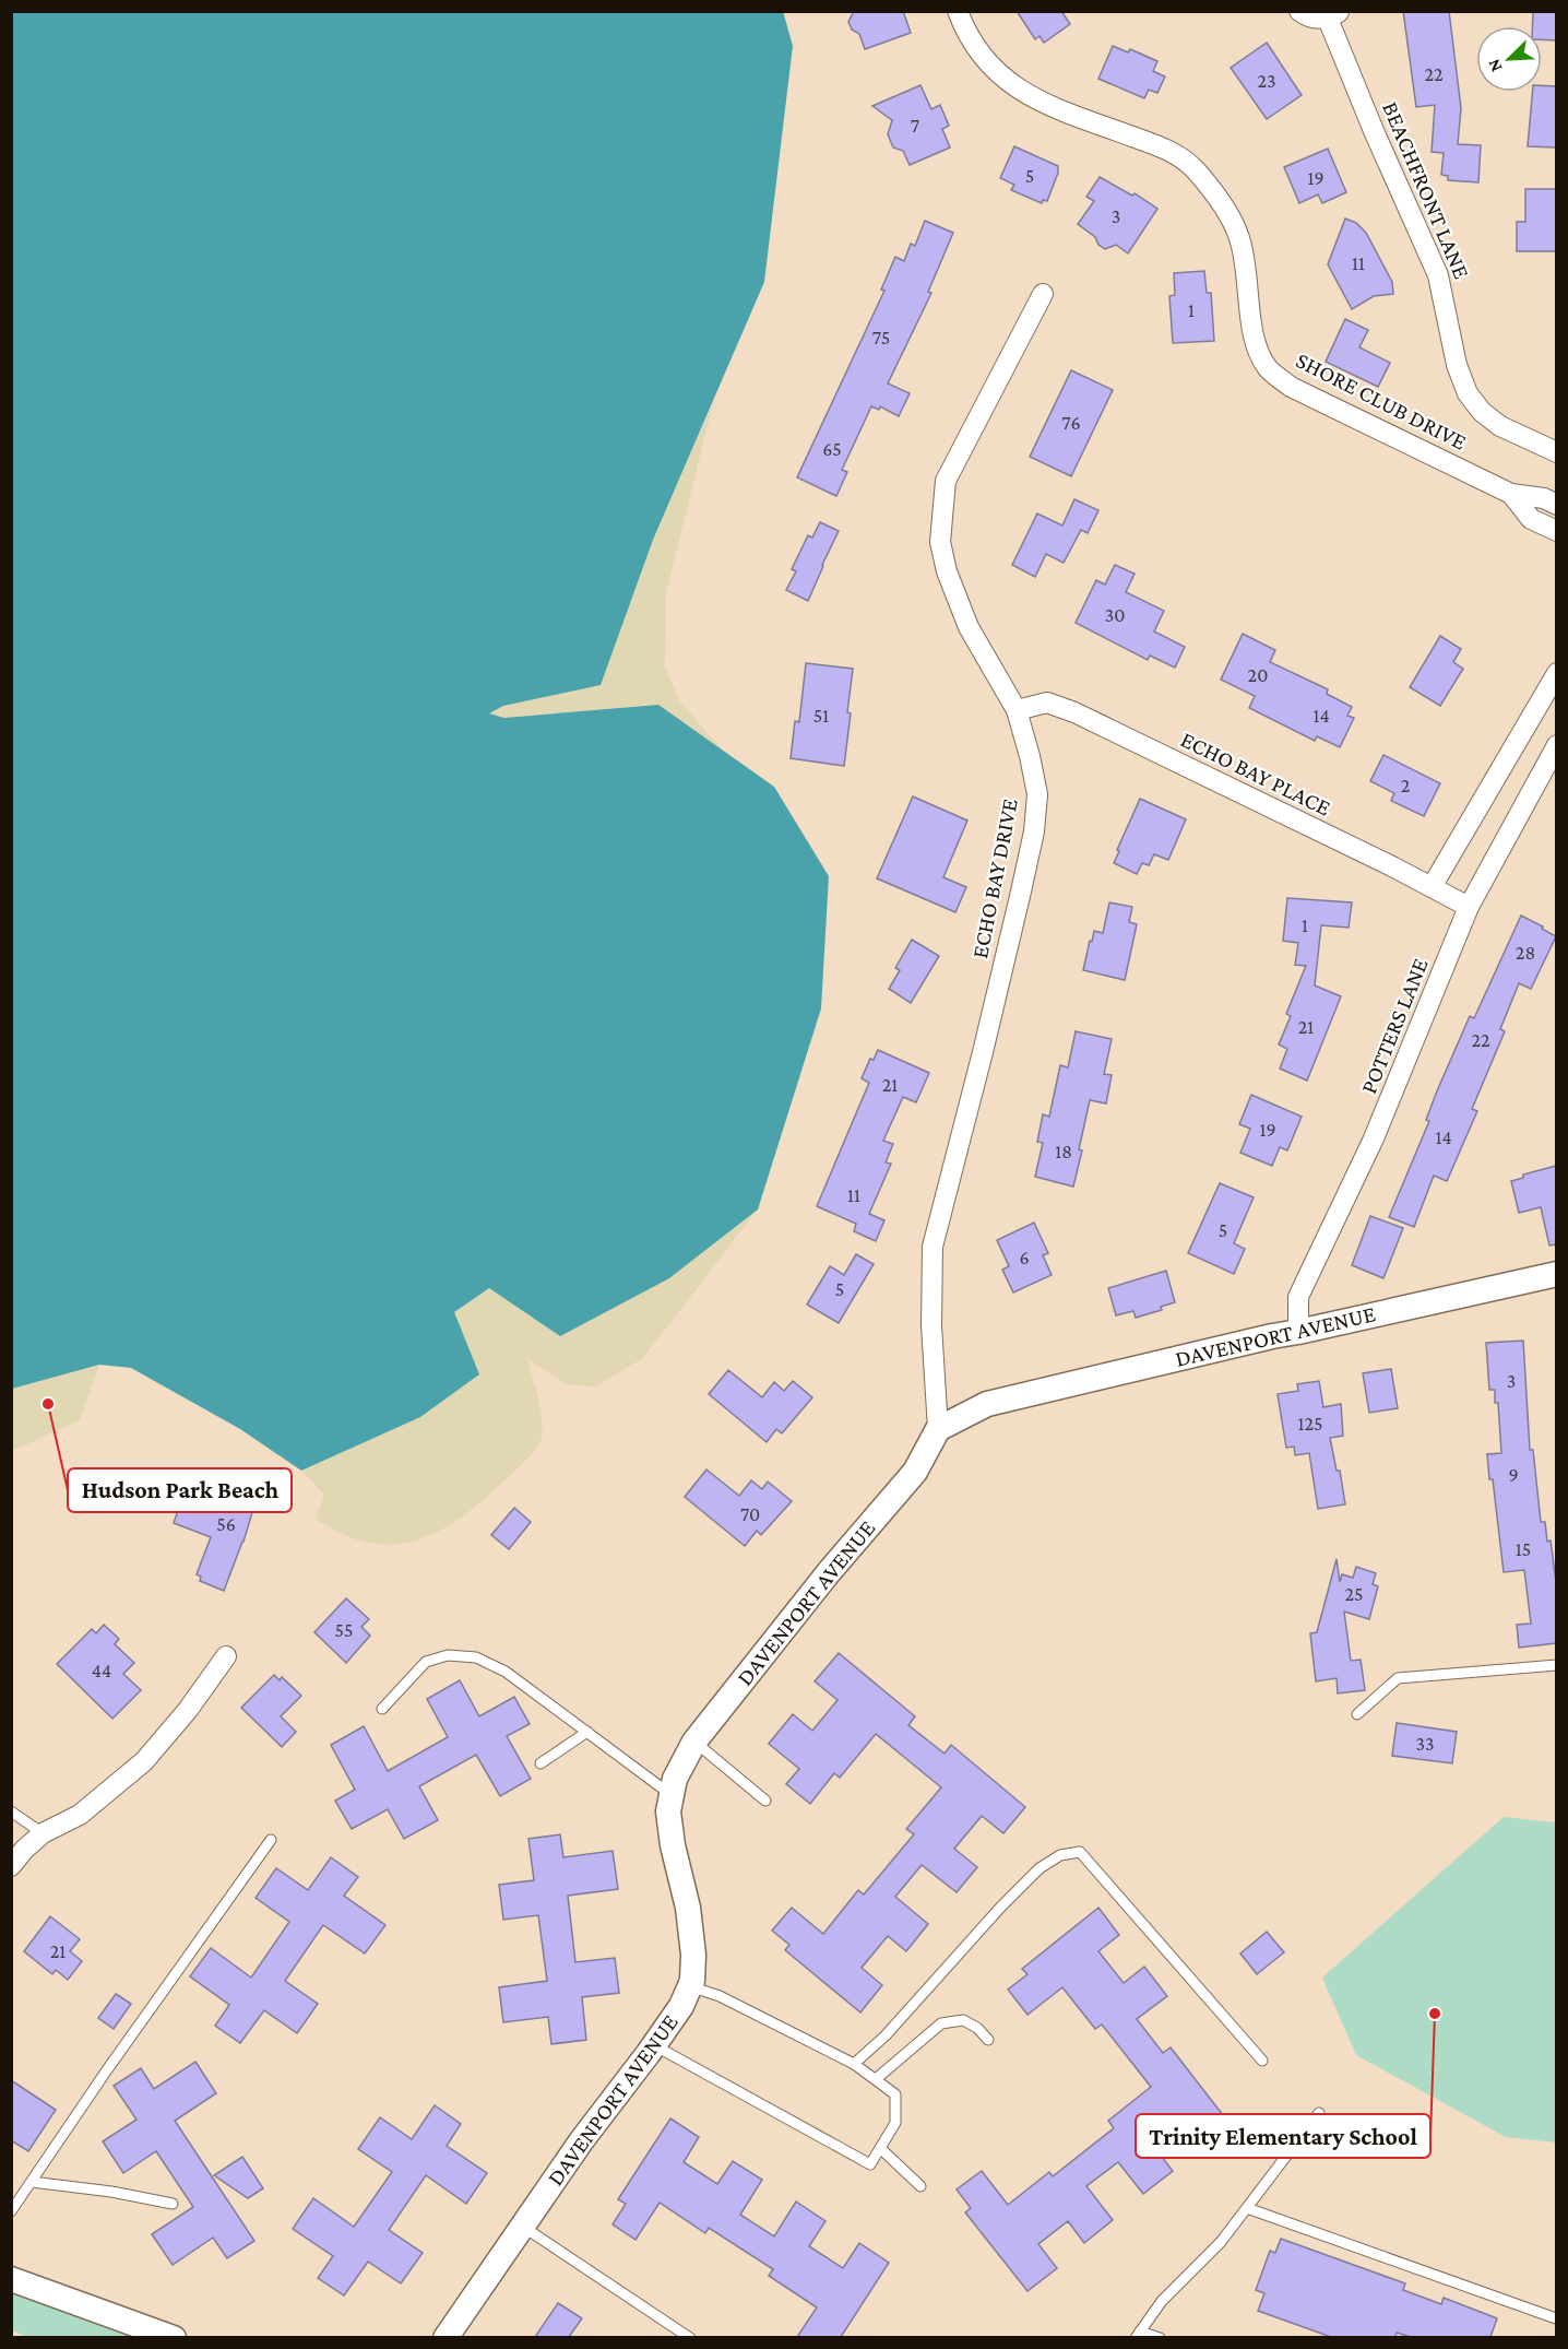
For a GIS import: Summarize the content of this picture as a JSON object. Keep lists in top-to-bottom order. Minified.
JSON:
{"streets":{"street":["BEACHFRONT LANE","SHORE CLUB DRIVE","ECHO BAY PLACE","ECHO BAY DRIVE","POTTERS LANE","DAVENPORT AVENUE"]},"crossings":[["ECHO BAY PLACE","ECHO BAY DRIVE"],["ECHO BAY PLACE","POTTERS LANE"],["ECHO BAY DRIVE","DAVENPORT AVENUE"],["POTTERS LANE","DAVENPORT AVENUE"]],"places":["Hudson Park Beach","Trinity Elementary School"],"house_numbers":["22","23","7","5","19","3","11","1","75","76","65","30","20","51","14","2","1","28","21","22","21","19","14","18","11","5","6","5","3","125","9","70","56","15","25","55","44","33","21"],"north":"bottom left"}
